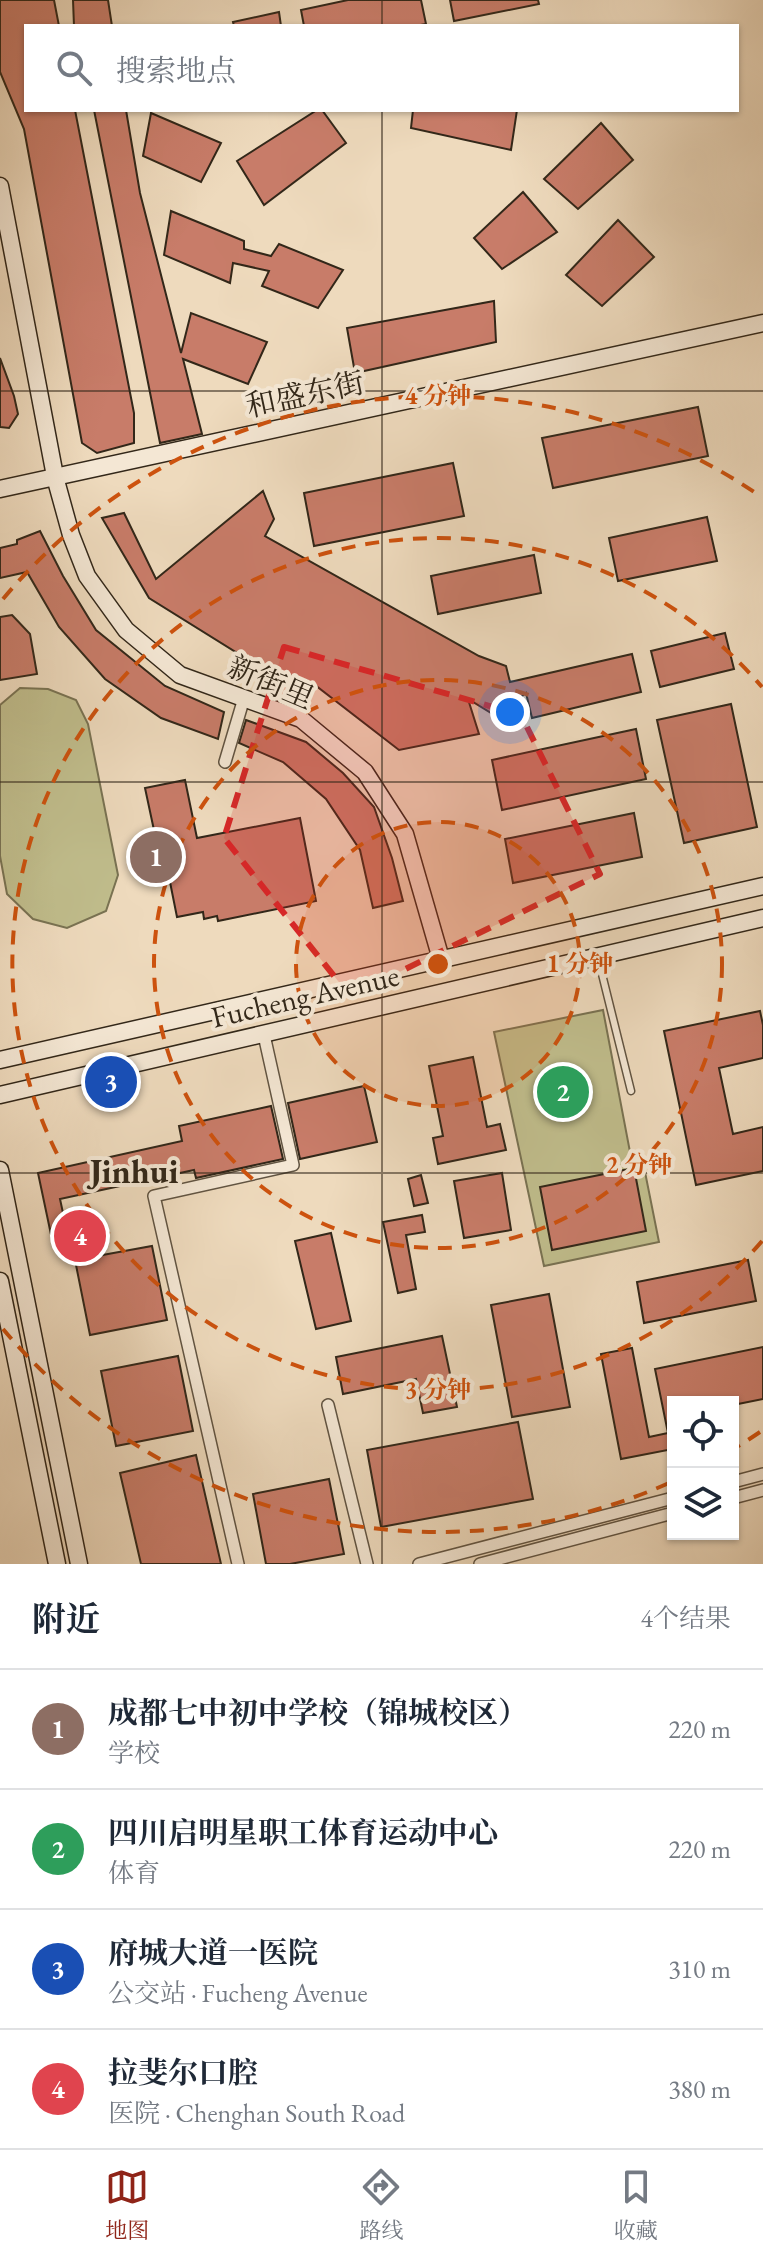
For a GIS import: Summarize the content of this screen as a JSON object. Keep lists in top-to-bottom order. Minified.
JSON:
{"streets":{"main road":["和盛东街","新街里","Fucheng Avenue"]},"crossings":[["和盛东街","新街里"],["新街里","Fucheng Avenue"]],"districts":["Jinhui"],"page":{"search":"搜索地点","pins":["1","3","2","4"],"heading":["附近","4个结果"],"list":[{"mark":"1","name":"成都七中初中学校（锦城校区）","note":"学校","value":"220 m"},{"mark":"2","name":"四川启明星职工体育运动中心","note":"体育","value":"220 m"},{"mark":"3","name":"府城大道一医院","note":"公交站 · Fucheng Avenue","value":"310 m"},{"mark":"4","name":"拉斐尔口腔","note":"医院 · Chenghan South Road","value":"380 m"}],"nav":["地图","路线","收藏"]},"rings":["4 分钟","1 分钟","2 分钟","3 分钟"]}
